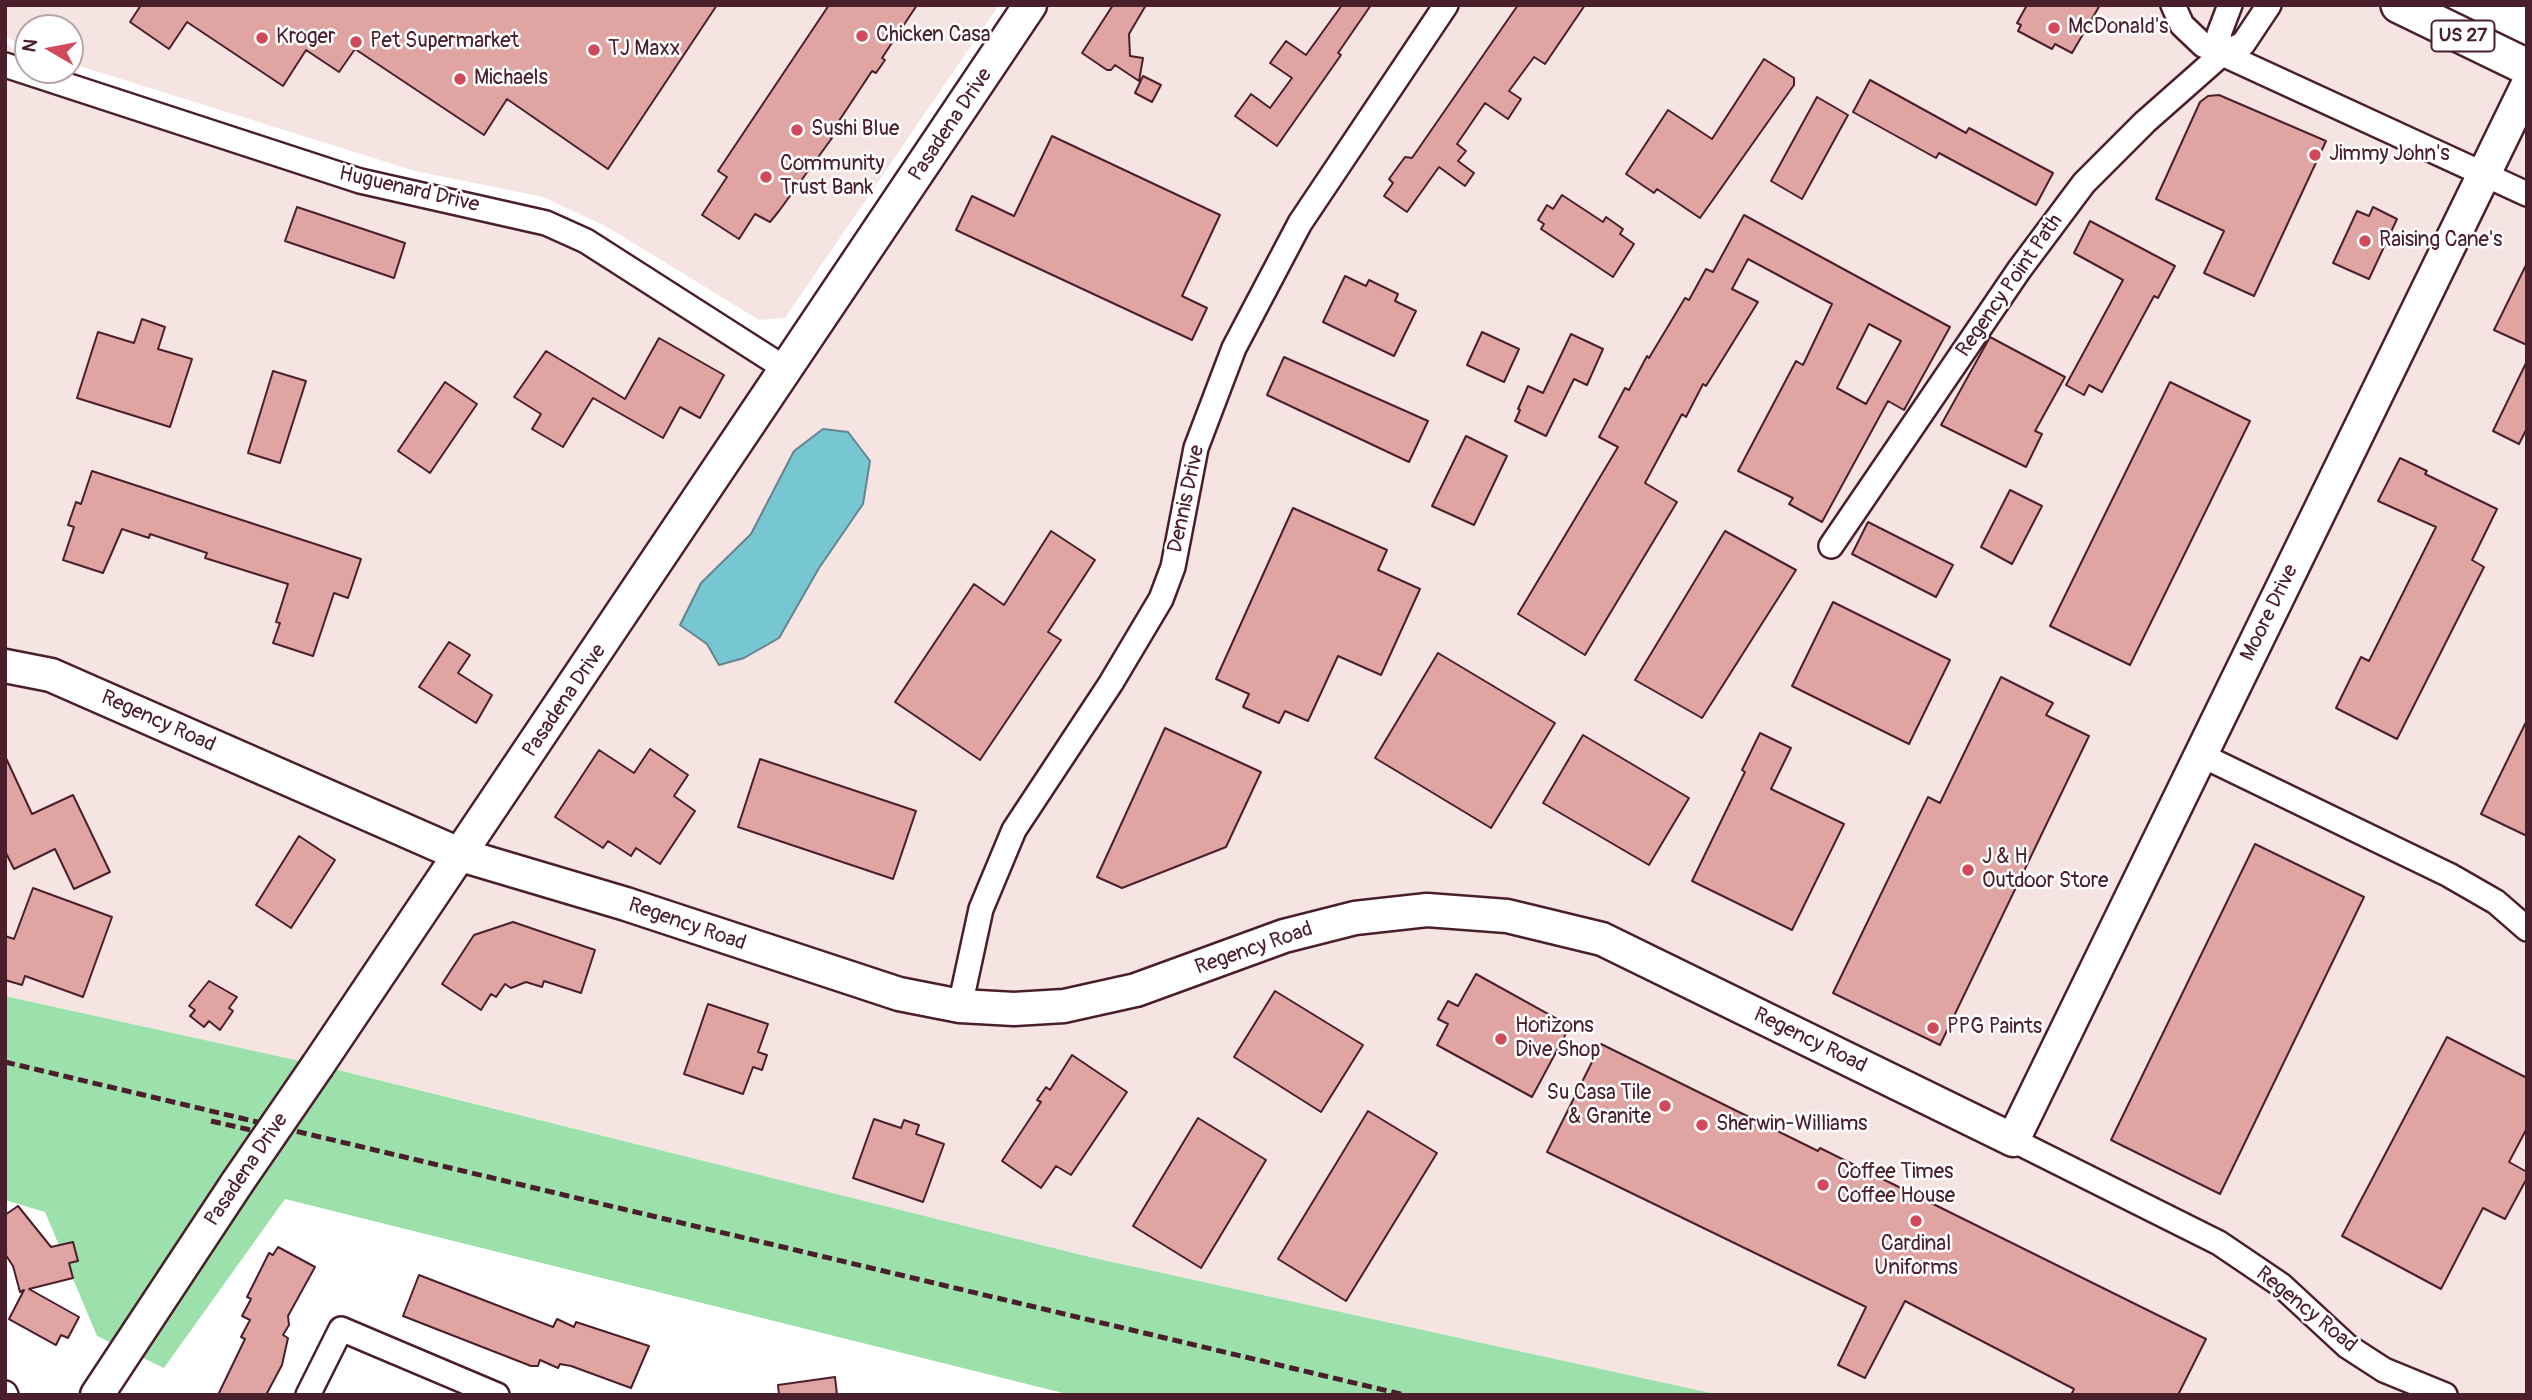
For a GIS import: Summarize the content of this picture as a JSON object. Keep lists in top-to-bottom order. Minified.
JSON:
{"streets":{"main road":["US 27"],"street":["Pasadena Drive","Huguenard Drive","Regency Point Path","Dennis Drive","Moore Drive","Regency Road"]},"crossings":[["Pasadena Drive","Huguenard Drive"],["Pasadena Drive","Regency Road"],["Dennis Drive","Regency Road"],["Moore Drive","Regency Road"]],"places":["McDonald's","Chicken Casa","Kroger","Pet Supermarket","TJ Maxx","Michaels","Sushi Blue","Jimmy John's","Community Trust Bank","Raising Cane's","J & H Outdoor Store","PPG Paints","Horizons Dive Shop","Su Casa Tile & Granite","Sherwin-Williams","Coffee Times Coffee House","Cardinal Uniforms"],"north":"left"}
